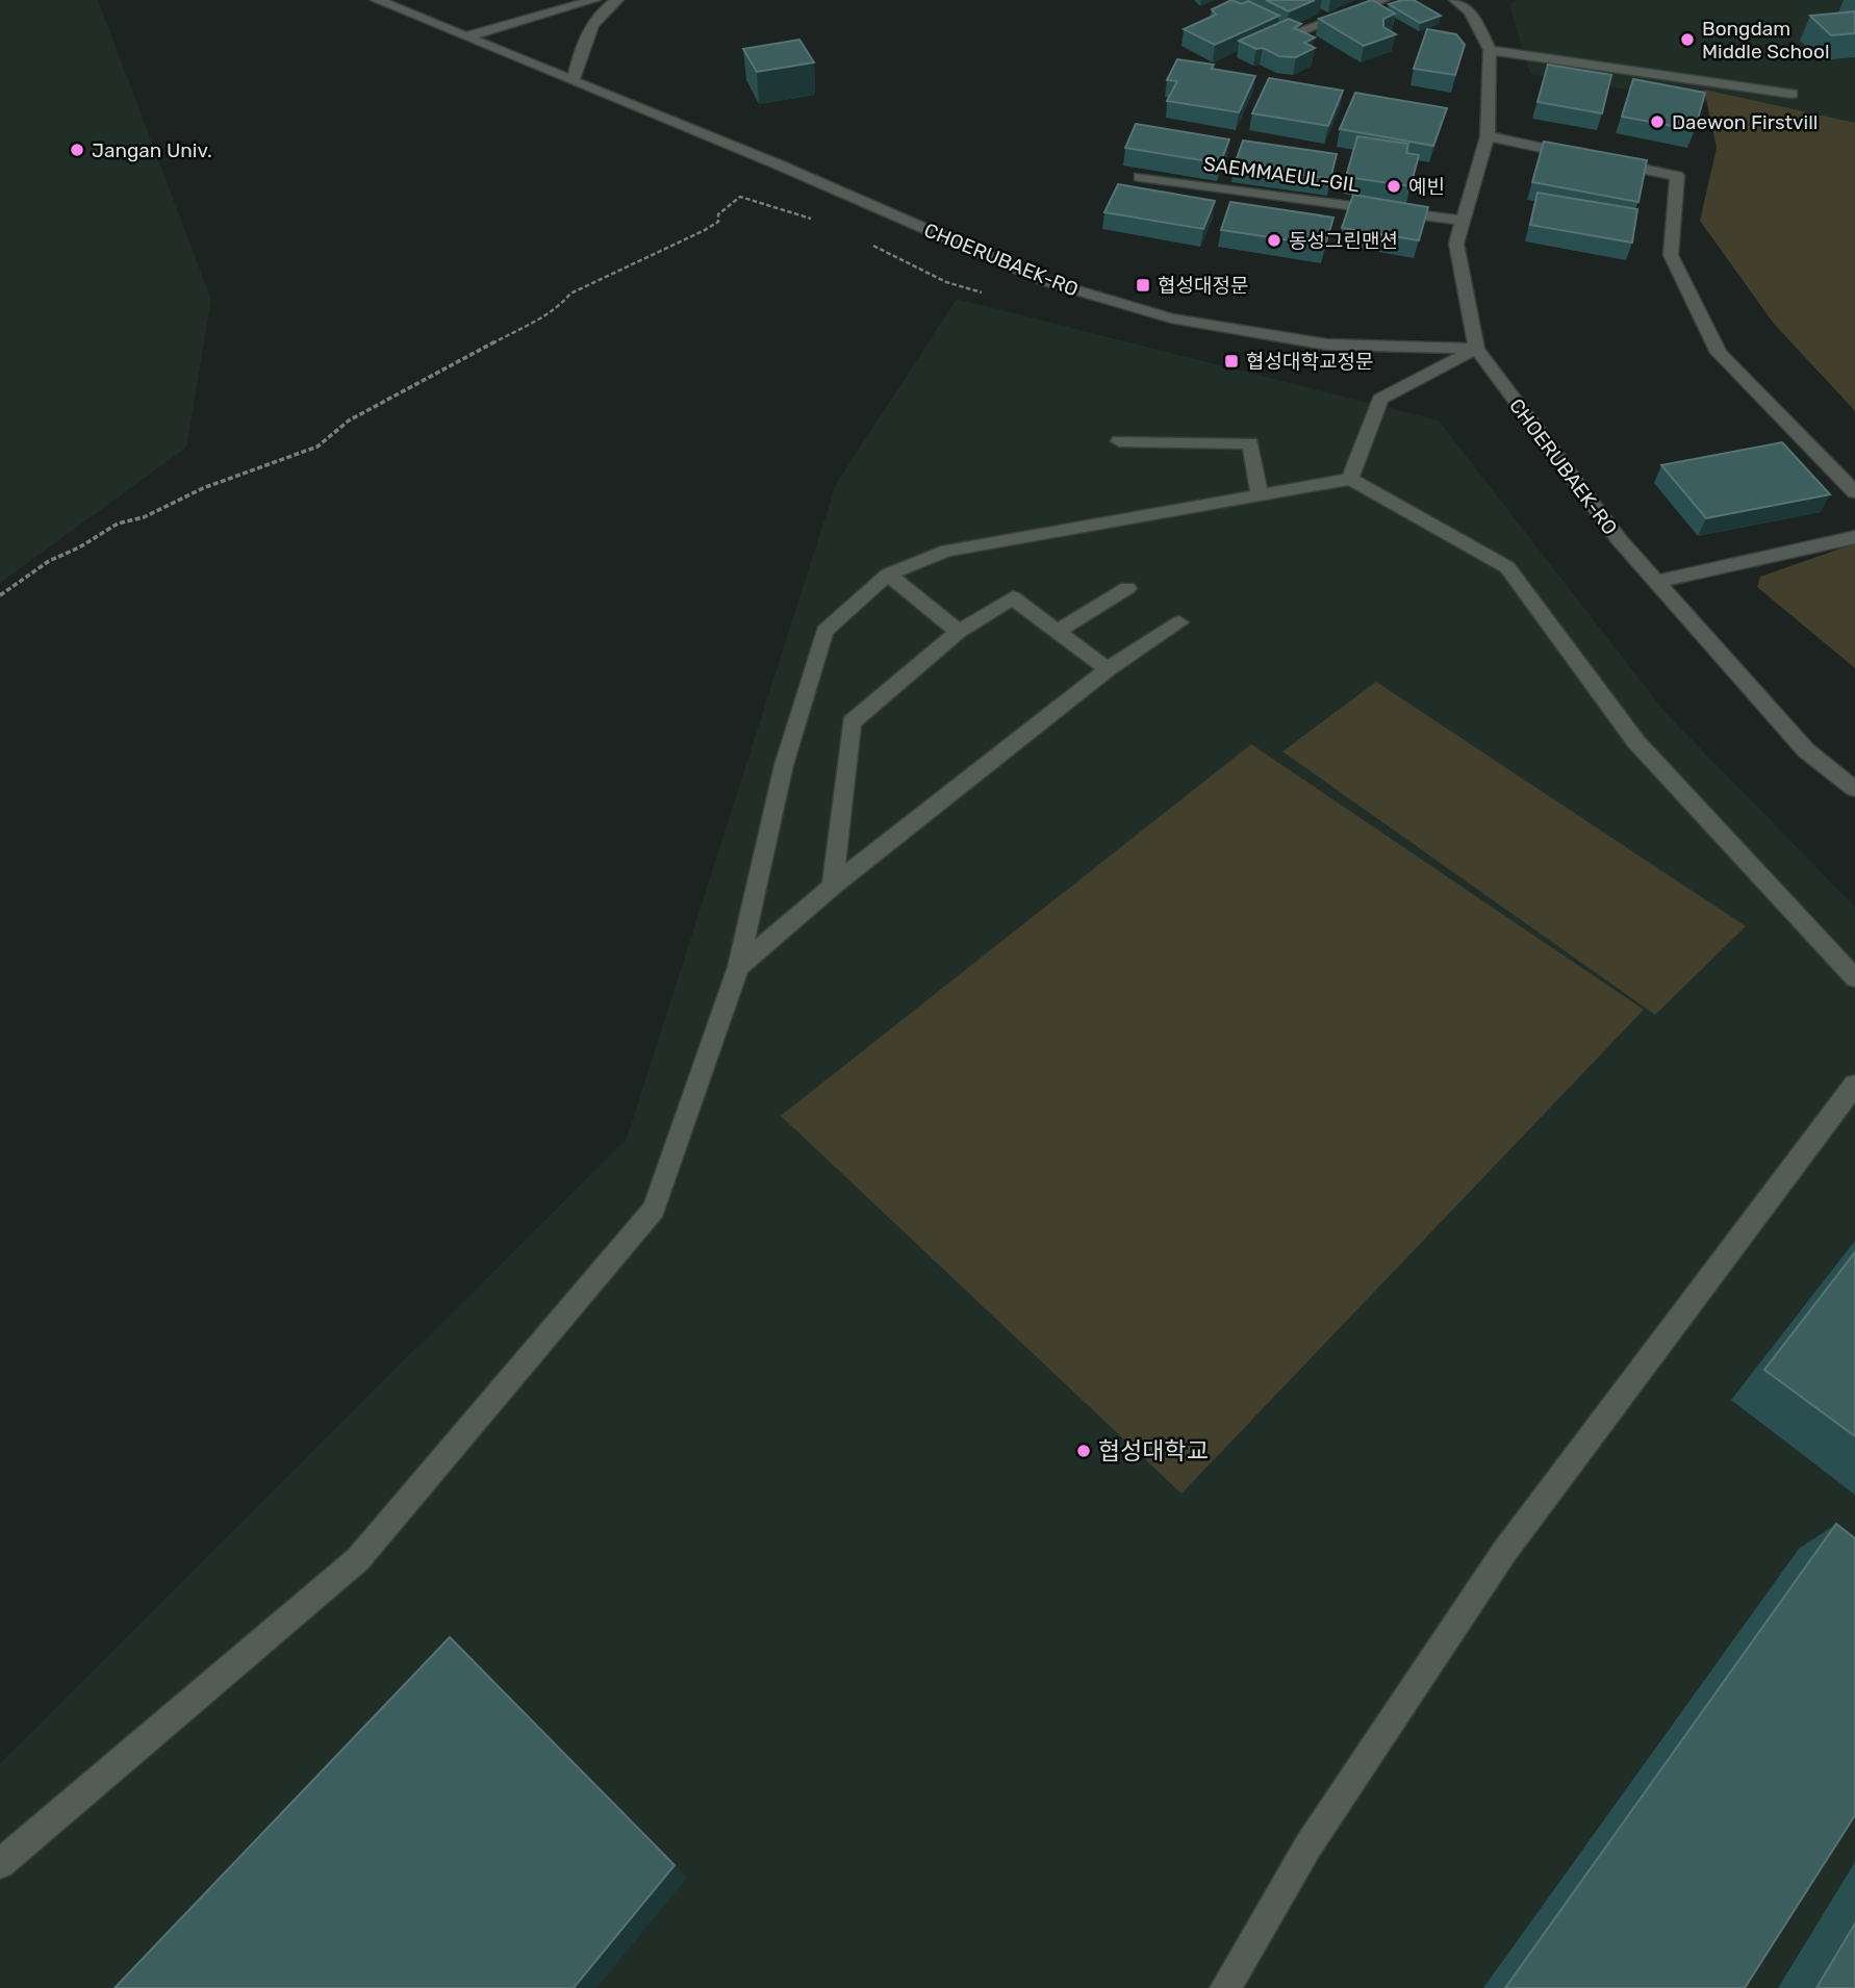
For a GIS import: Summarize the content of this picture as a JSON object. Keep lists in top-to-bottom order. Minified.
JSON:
{"streets":{"street":["SAEMMAEUL-GIL","CHOERUBAEK-RO"]},"places":{"other":["Bongdam Middle School","Daewon Firstvill","Jangan Univ.","예빈","동성그린맨션","협성대학교"],"transit":["협성대정문","협성대학교정문"]}}
